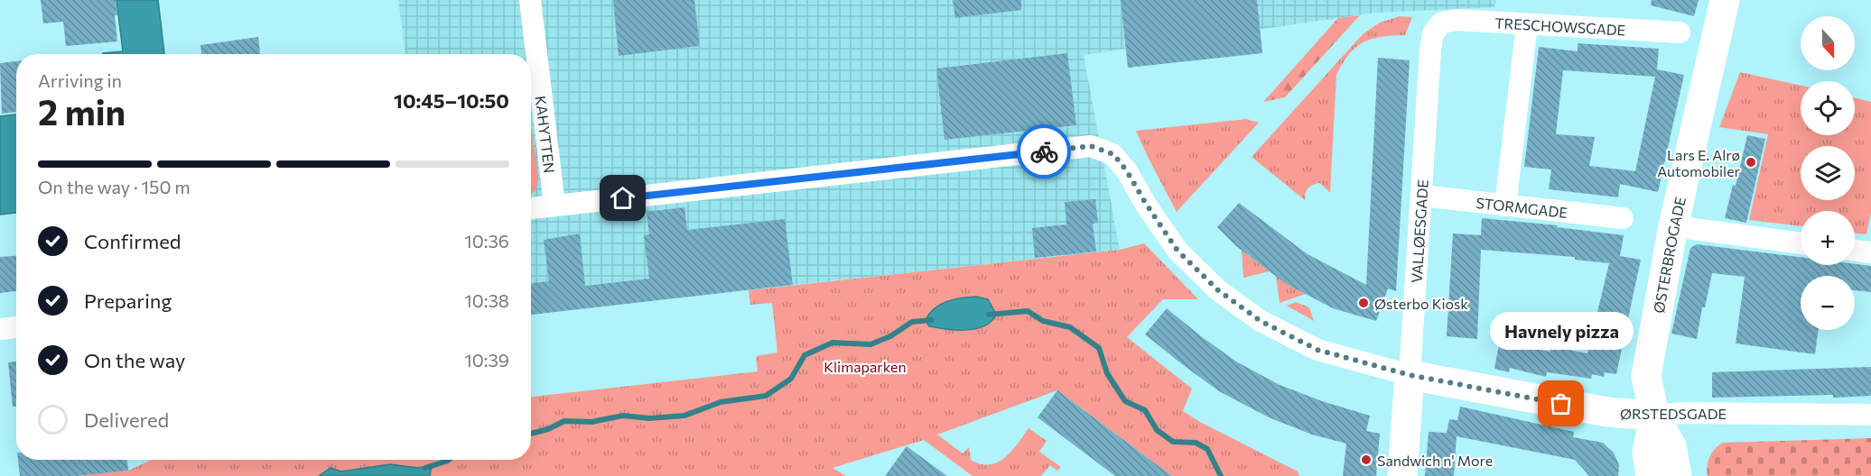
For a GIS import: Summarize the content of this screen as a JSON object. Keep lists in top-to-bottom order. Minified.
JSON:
{"streets":{"main road":["VALLØESGADE","ØSTERBROGADE","ØRSTEDSGADE"],"street":["TRESCHOWSGADE","KAHYTTEN","STORMGADE"]},"crossings":[["TRESCHOWSGADE","VALLØESGADE"],["KAHYTTEN","ØRSTEDSGADE"],["STORMGADE","VALLØESGADE"],["VALLØESGADE","ØRSTEDSGADE"],["ØSTERBROGADE","ØRSTEDSGADE"]],"parks":["Klimaparken"],"places":["Lars E. Alrø Automobiler","Østerbo Kiosk","Havnely pizza","Sandwich n' More"],"north":"bottom","page":{"map_buttons":["+","−"],"heading":["2 min","Arriving in","10:45–10:50"],"bar":"On the way · 150 m","list":[["Confirmed","10:36"],["Preparing","10:38"],["On the way","10:39"],"Delivered"],"bubble":"Havnely pizza"}}
